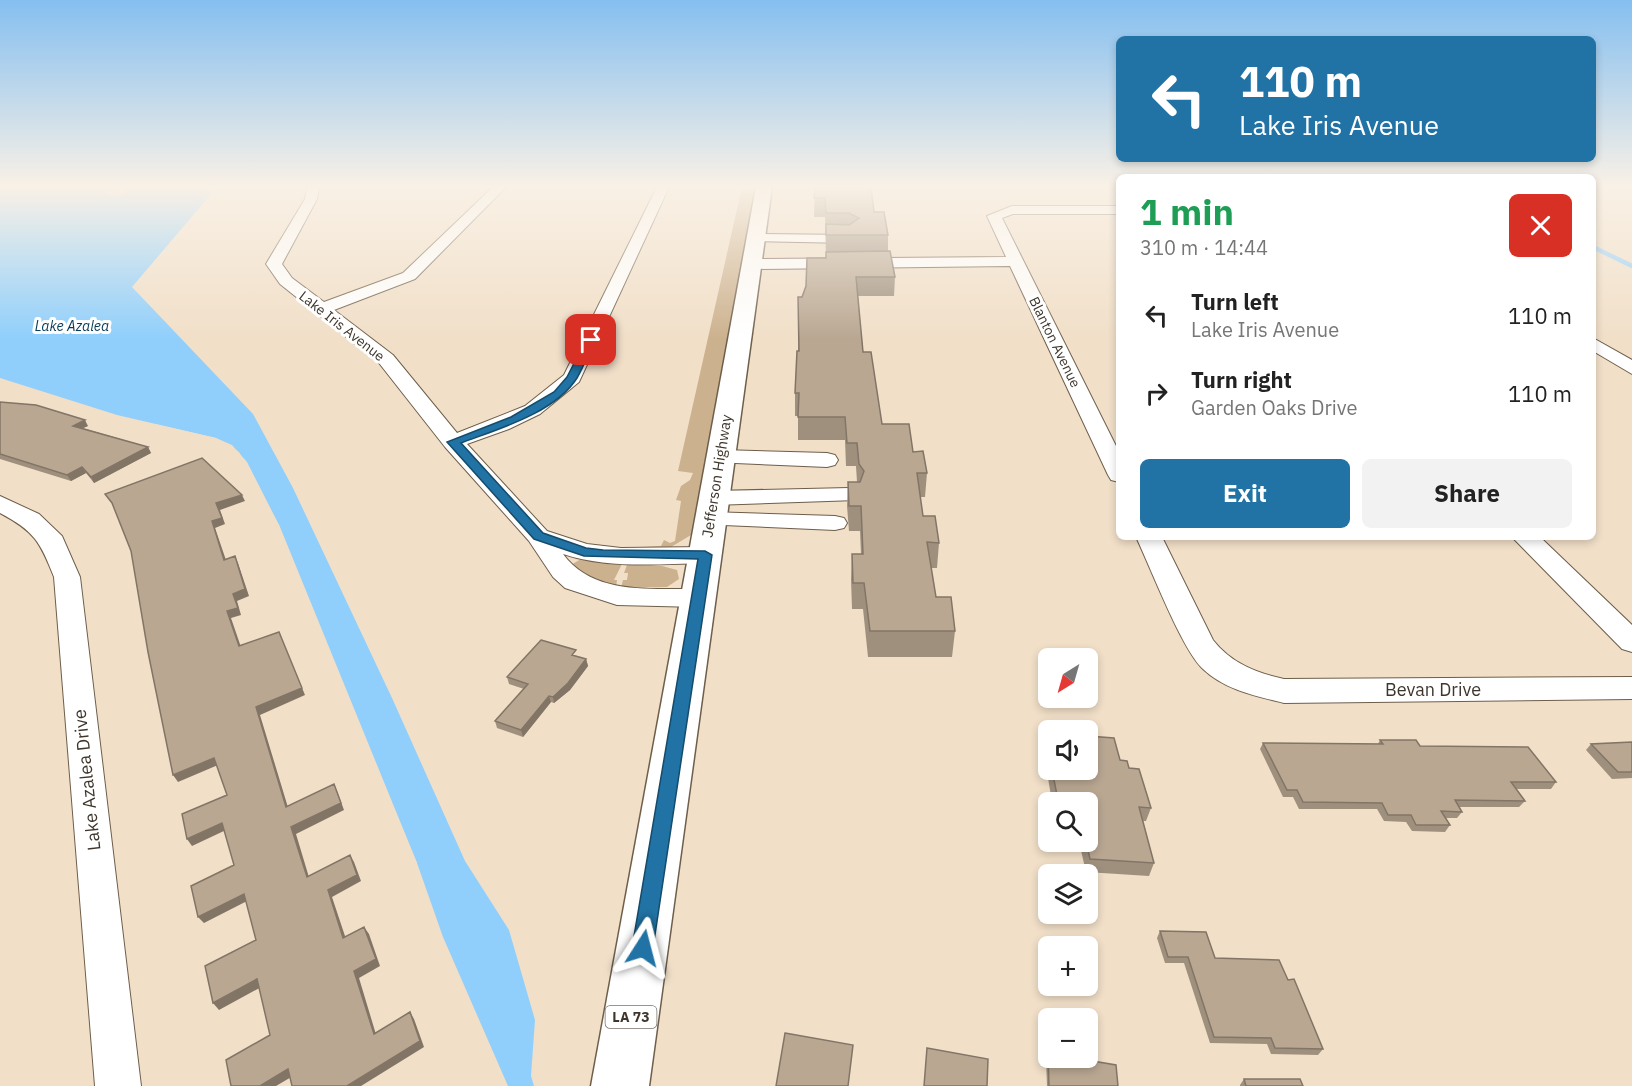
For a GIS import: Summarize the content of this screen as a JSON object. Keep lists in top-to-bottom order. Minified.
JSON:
{"streets":{"main road":["Jefferson Highway","LA 73"],"street":["Lake Iris Avenue","Blanton Avenue","Bevan Drive","Lake Azalea Drive"]},"crossings":[["Lake Iris Avenue","Jefferson Highway"]],"water":["Lake Azalea"],"north":"bottom left","page":{"turn":["110 m","Lake Iris Avenue"],"heading":["1 min","310 m · 14:44"],"list":[{"name":"Turn left","note":"Lake Iris Avenue","value":"110 m"},{"name":"Turn right","note":"Garden Oaks Drive","value":"110 m"}],"buttons":["Exit","Share"],"map_buttons":["+","−"]}}
